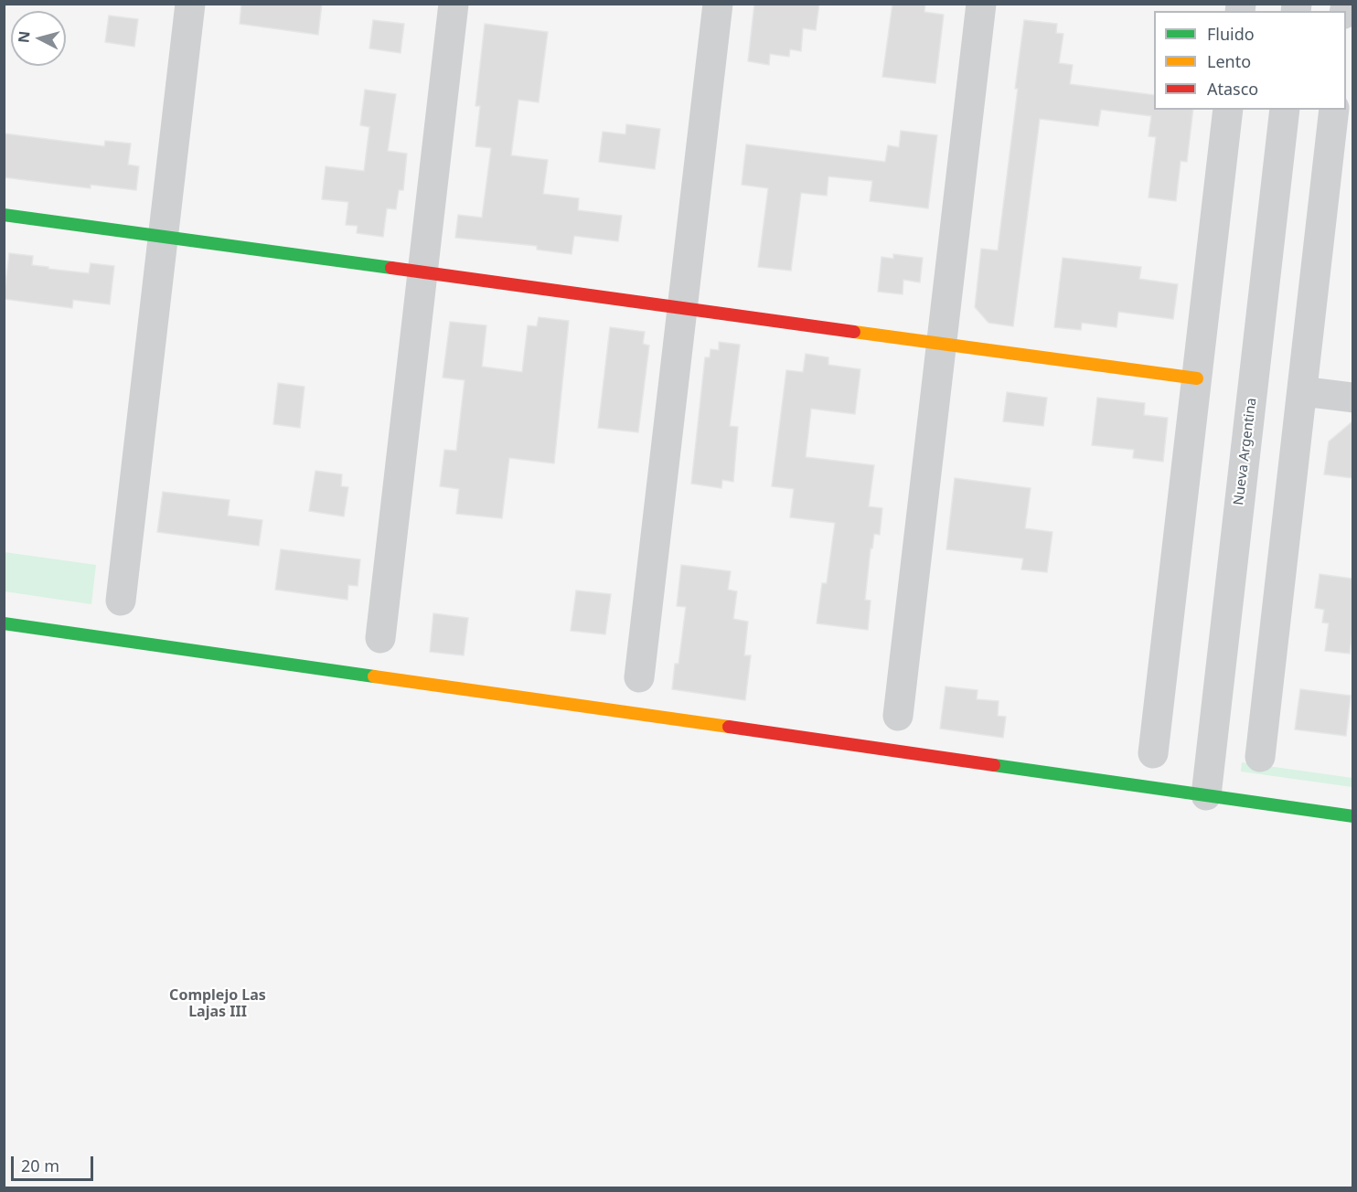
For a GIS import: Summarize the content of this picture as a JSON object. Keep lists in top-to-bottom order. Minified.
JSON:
{"streets":{"street":["Nueva Argentina"]},"districts":["Complejo Las Lajas III"],"legend":["Fluido","Lento","Atasco"],"scale_bar":"20 m","north":"left"}
